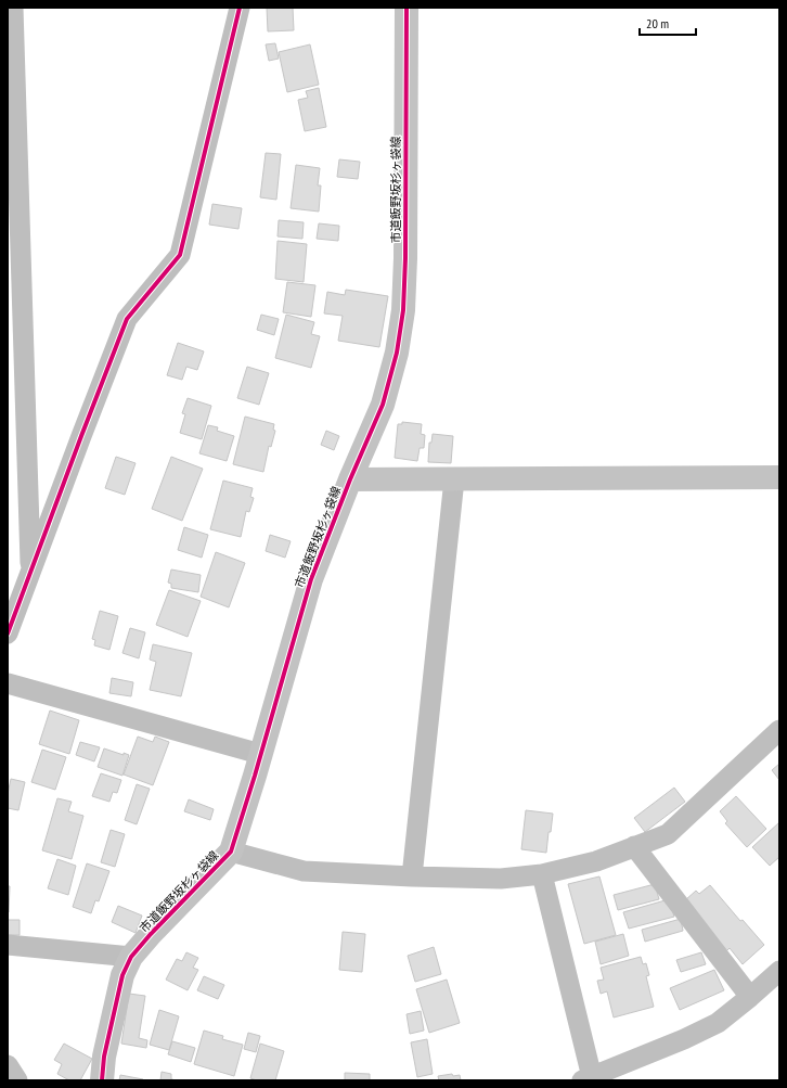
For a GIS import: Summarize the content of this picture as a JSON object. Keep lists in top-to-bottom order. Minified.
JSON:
{"streets":{"street":["市道飯野坂杉ヶ袋線"]},"scale_bar":"20 m"}
